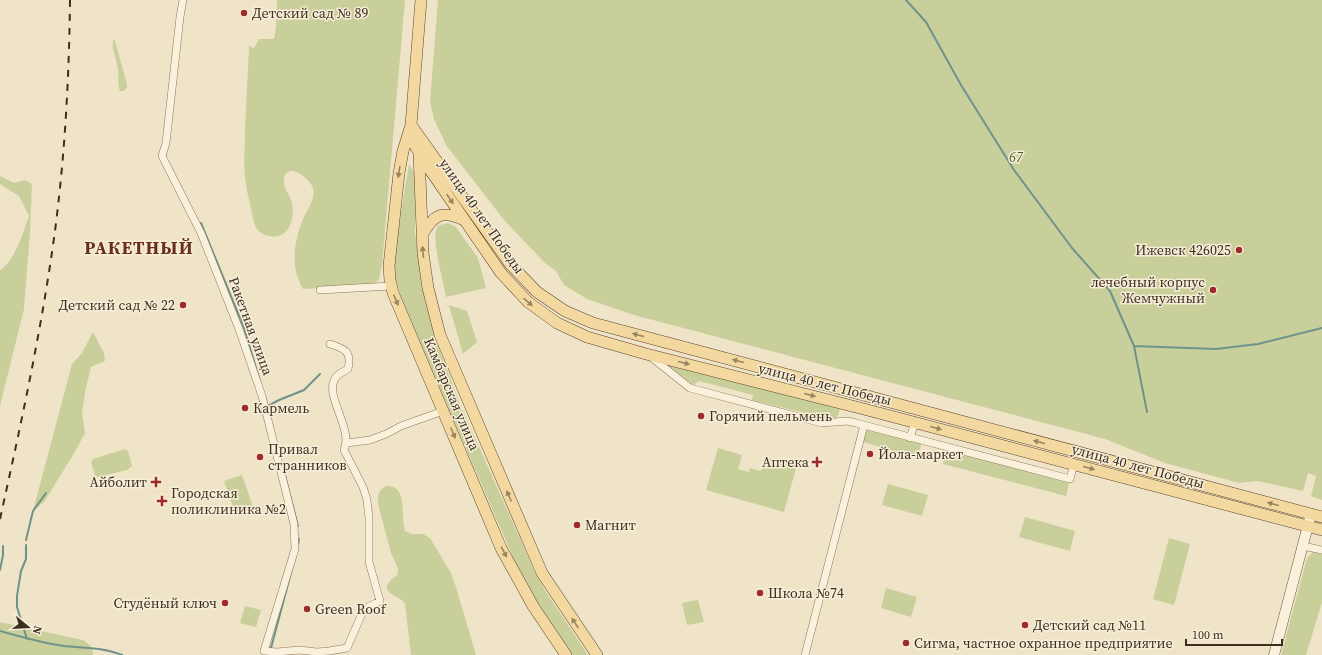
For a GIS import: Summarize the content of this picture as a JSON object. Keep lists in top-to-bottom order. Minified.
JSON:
{"streets":{"main road":["улица 40 лет Победы","Камбарская улица"],"street":["Ракетная улица"]},"crossings":[["улица 40 лет Победы","Камбарская улица"]],"districts":["РАКЕТНЫЙ"],"parks":["67"],"places":{"other":["Детский сад № 89","Ижевск 426025","лечебный корпус Жемчужный","Детский сад № 22","Кармель","Горячий пельмень","Йола-маркет","Привал странников","Магнит","Школа №74","Студёный ключ","Green Roof","Детский сад №11","Сигма, частное охранное предприятие"],"health":["Аптека","Айболит","Городская поликлиника №2"]},"scale_bar":"100 m","north":"right"}
